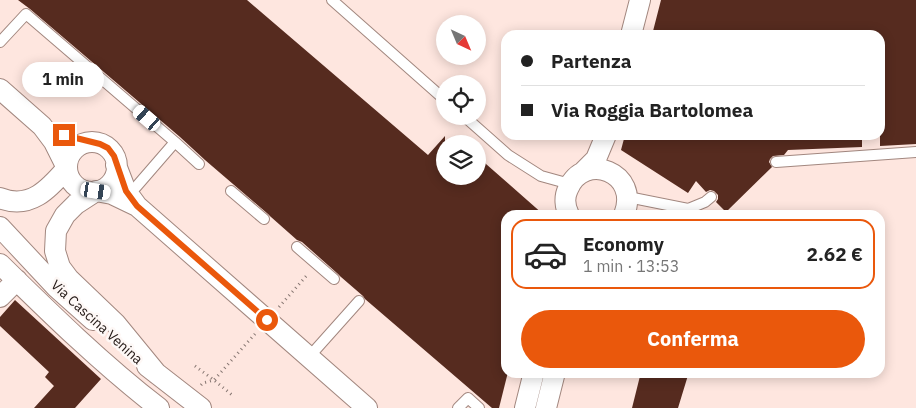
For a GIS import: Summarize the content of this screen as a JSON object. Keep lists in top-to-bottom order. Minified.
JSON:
{"streets":{"street":["Via Cascina Venina"]},"north":"bottom right","page":{"banner":["Partenza","Via Roggia Bartolomea"],"bubble":"1 min","list":[{"name":"Economy","note":"1 min · 13:53","value":"2.62 €"}],"buttons":"Conferma"}}
